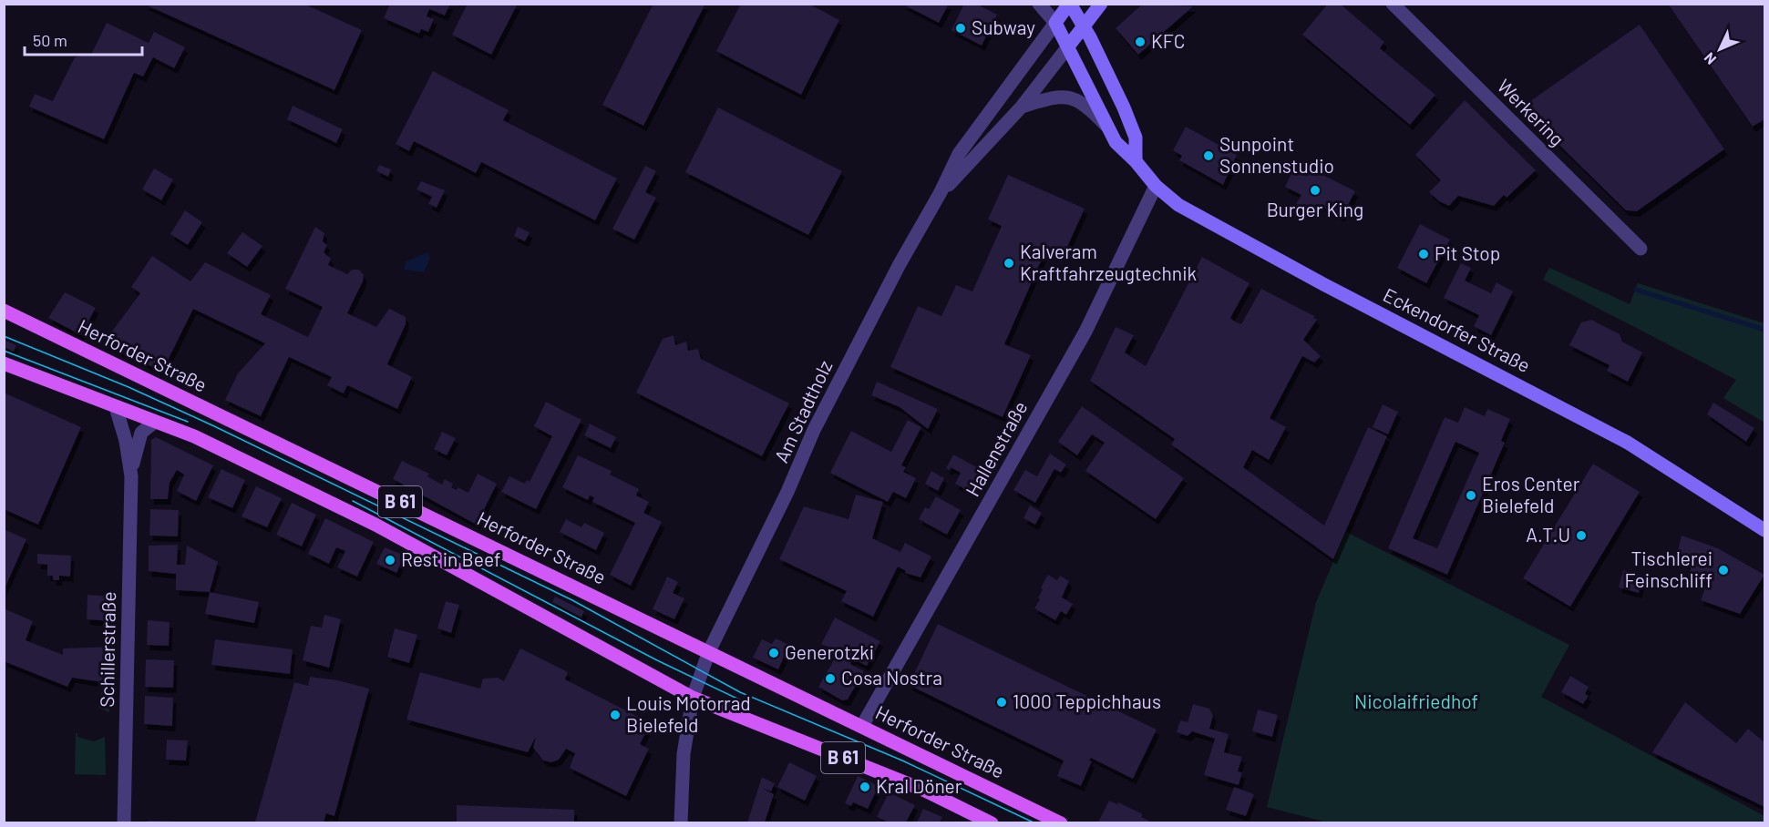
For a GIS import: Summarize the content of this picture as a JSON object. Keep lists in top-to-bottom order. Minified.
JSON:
{"streets":{"main road":["Eckendorfer Straße","Herforder Straße","Am Stadtholz","B 61"],"street":["Werkering","Hallenstraße","Schillerstraße"]},"crossings":[["Eckendorfer Straße","Am Stadtholz"],["Eckendorfer Straße","Hallenstraße"],["Herforder Straße","Am Stadtholz"],["Herforder Straße","Hallenstraße"],["Am Stadtholz","B 61"],["B 61","Schillerstraße"]],"parks":["Nicolaifriedhof"],"places":["Subway","KFC","Sunpoint Sonnenstudio","Burger King","Pit Stop","Kalveram Kraftfahrzeugtechnik","Eros Center Bielefeld","A.T.U","Rest in Beef","Tischlerei Feinschliff","Generotzki","Cosa Nostra","1000 Teppichhaus","Louis Motorrad Bielefeld","Kral Döner"],"scale_bar":"50 m","north":"bottom left"}
